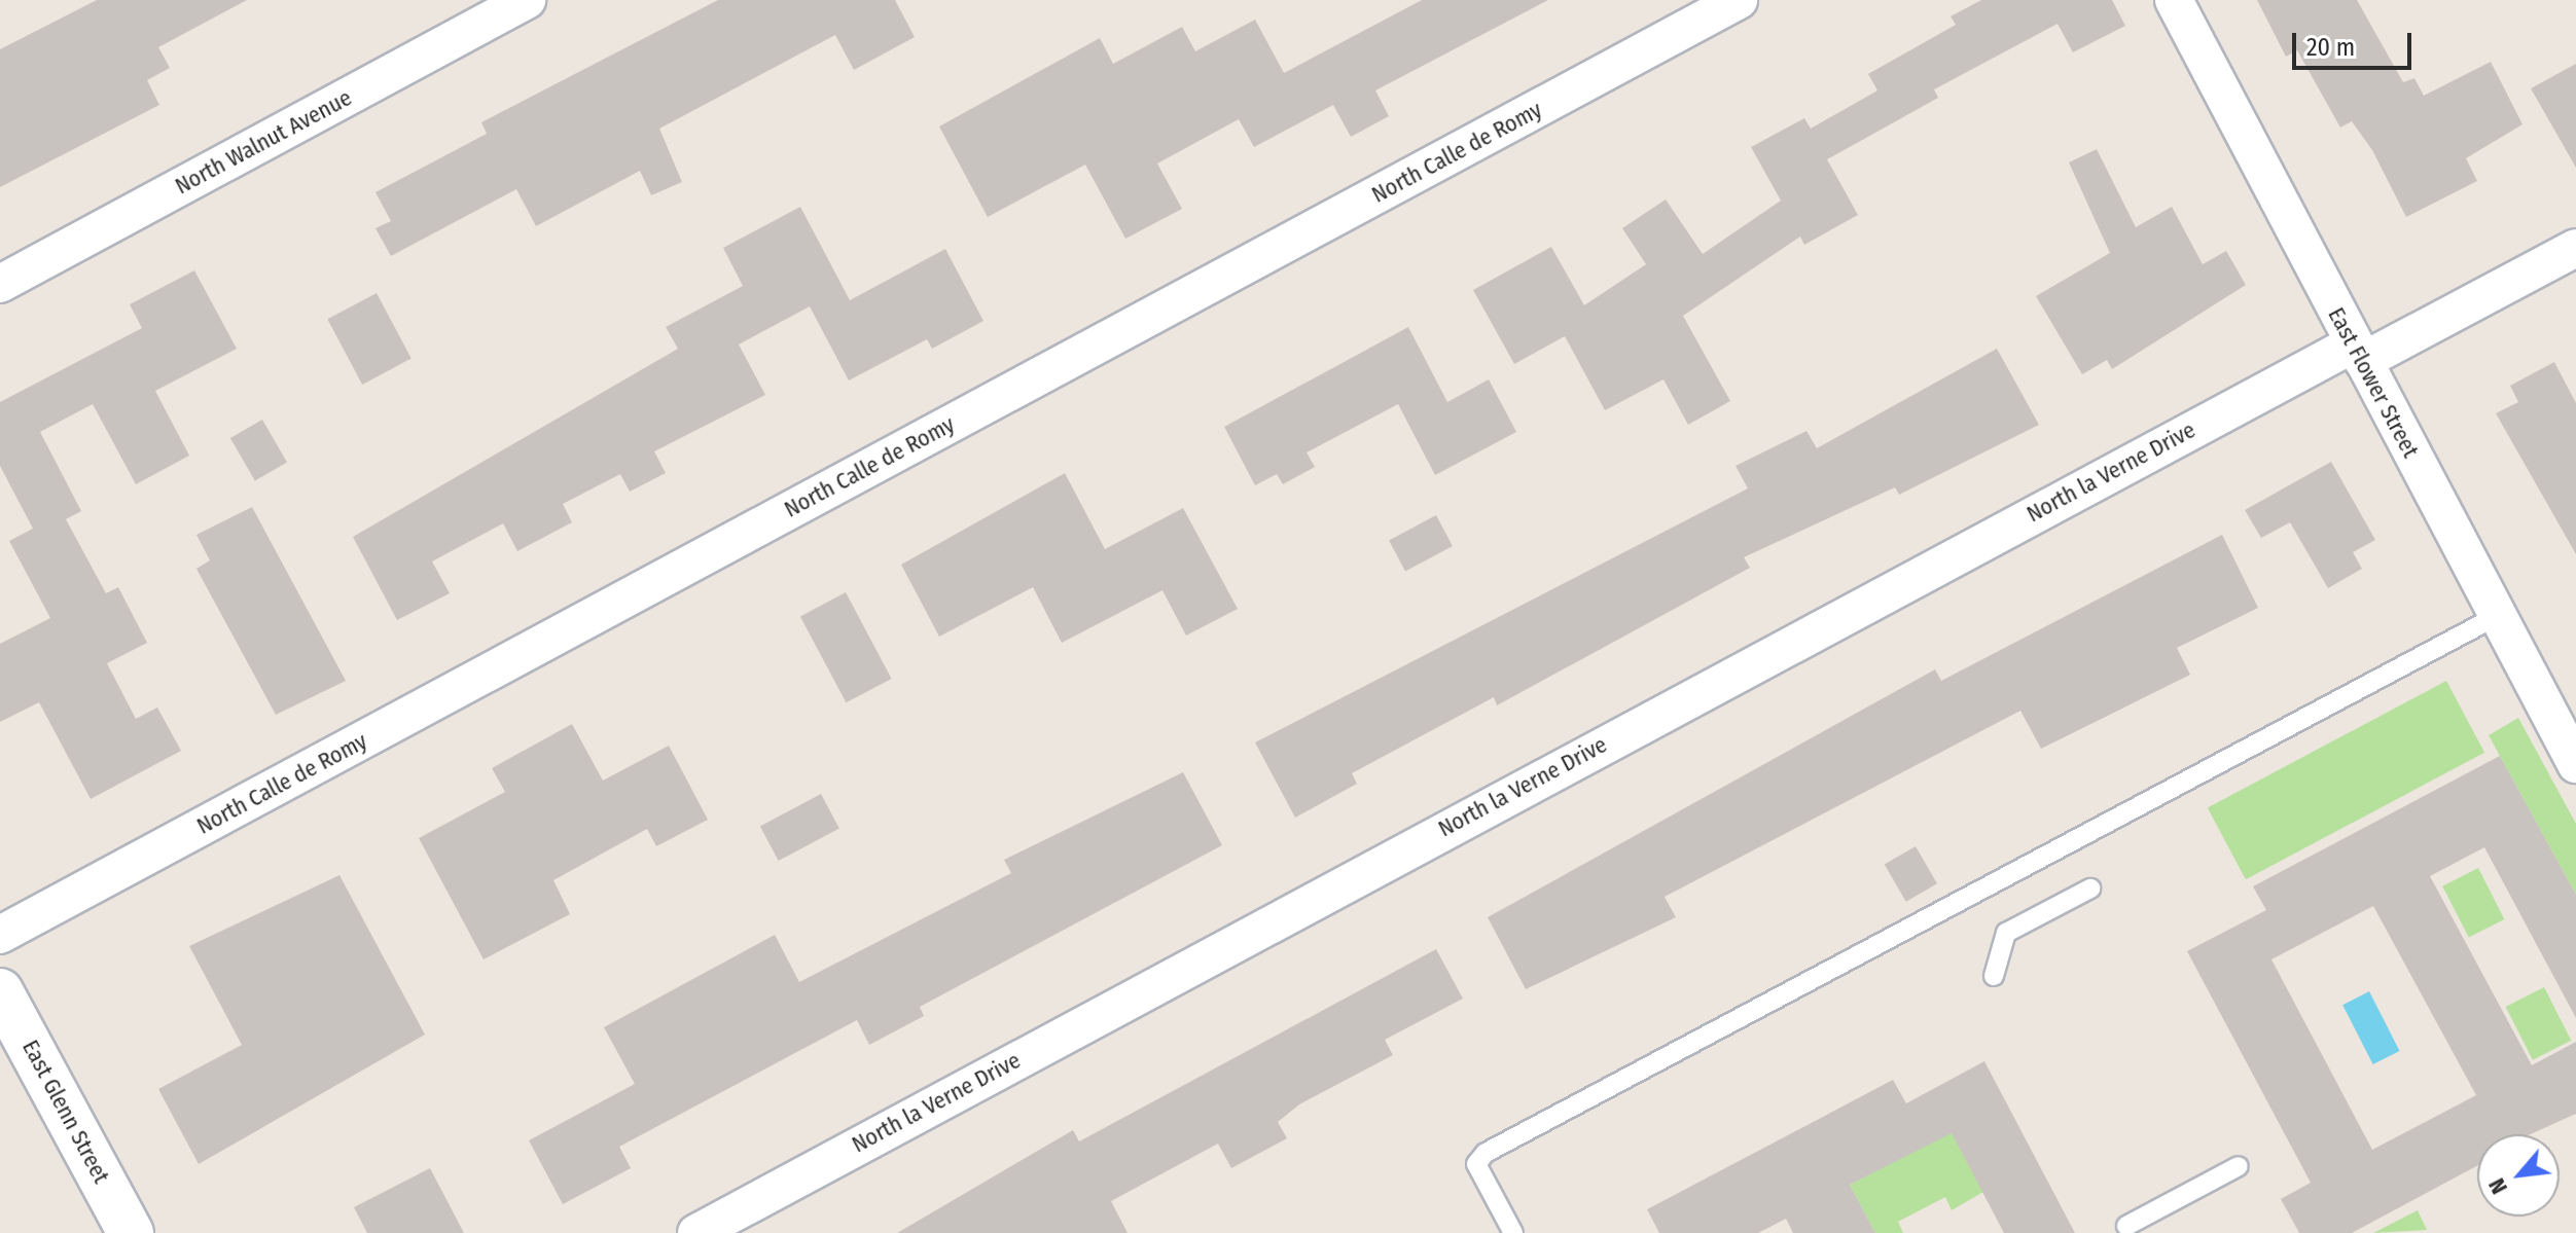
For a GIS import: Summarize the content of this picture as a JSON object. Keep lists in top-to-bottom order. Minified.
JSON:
{"streets":{"street":["North Walnut Avenue","North Calle de Romy","East Flower Street","North la Verne Drive","East Glenn Street"]},"crossings":[["East Flower Street","North la Verne Drive"]],"scale_bar":"20 m","north":"bottom left"}
